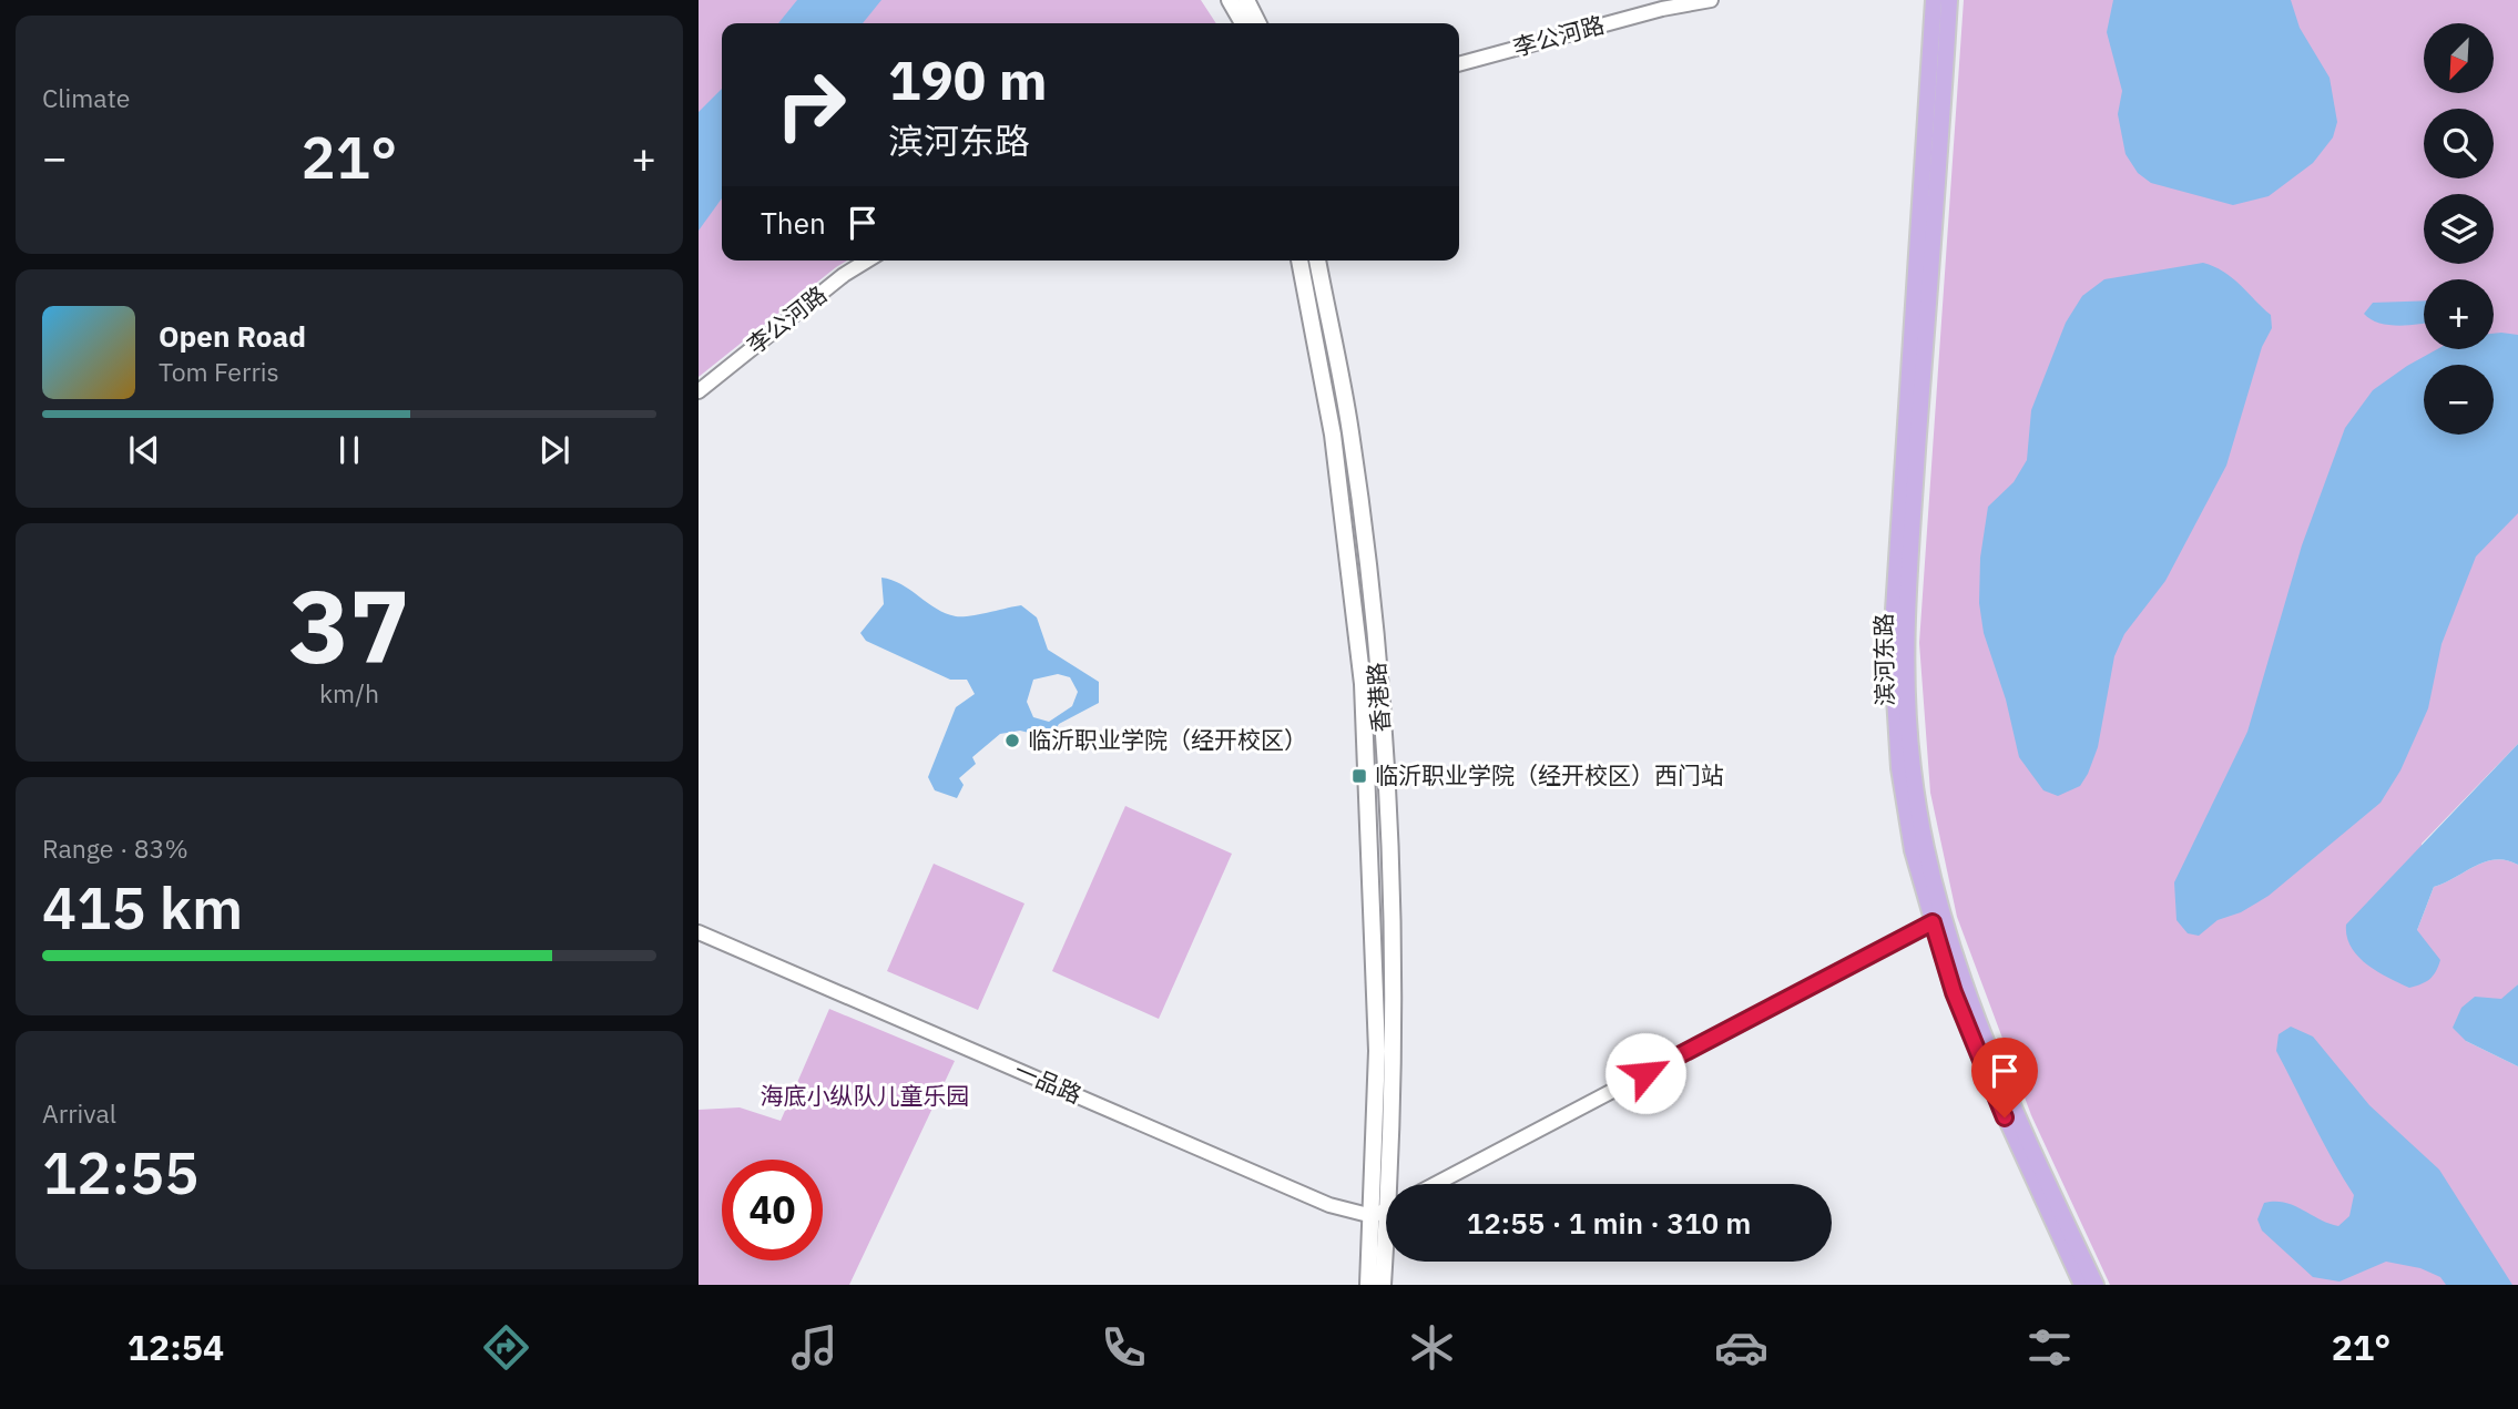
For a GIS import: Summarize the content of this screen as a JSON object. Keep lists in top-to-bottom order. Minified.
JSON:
{"streets":{"main road":["滨河东路","香港路"],"street":["李公河路","一品路"]},"crossings":[["香港路","一品路"]],"parks":["海底小纵队儿童乐园"],"places":{"other":["临沂职业学院（经开校区）"],"transit":["临沂职业学院（经开校区）西门站"]},"north":"bottom left","page":{"tile":["Climate",["37","km/h"],["Range · 83%","415 km"],["Arrival","12:55"]],"map_buttons":["+","−"],"turn":["190 m","滨河东路"],"heat":["−","21°","+"],"then":"Then","song":["Open Road","Tom Ferris"],"limit":"40","trip":"12:55 · 1 min · 310 m","tabs":["12:54","21°"]}}
